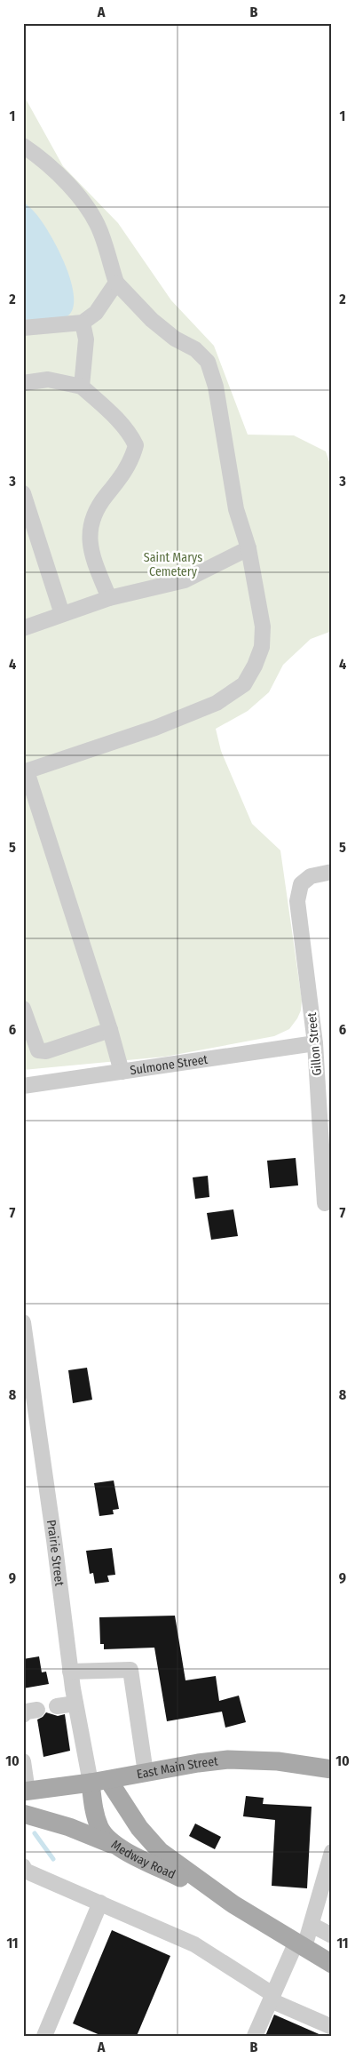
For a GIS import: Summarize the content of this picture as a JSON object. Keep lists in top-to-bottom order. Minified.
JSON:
{"streets":{"main road":["East Main Street","Medway Road"],"street":["Gillon Street","Sulmone Street","Prairie Street"]},"crossings":[["Gillon Street","Sulmone Street"],["Prairie Street","East Main Street"],["Prairie Street","Medway Road"],["East Main Street","Medway Road"]],"parks":["Saint Marys Cemetery"],"grid":{"columns":["A","B"],"rows":["1","2","3","4","5","6","7","8","9","10","11"]}}
